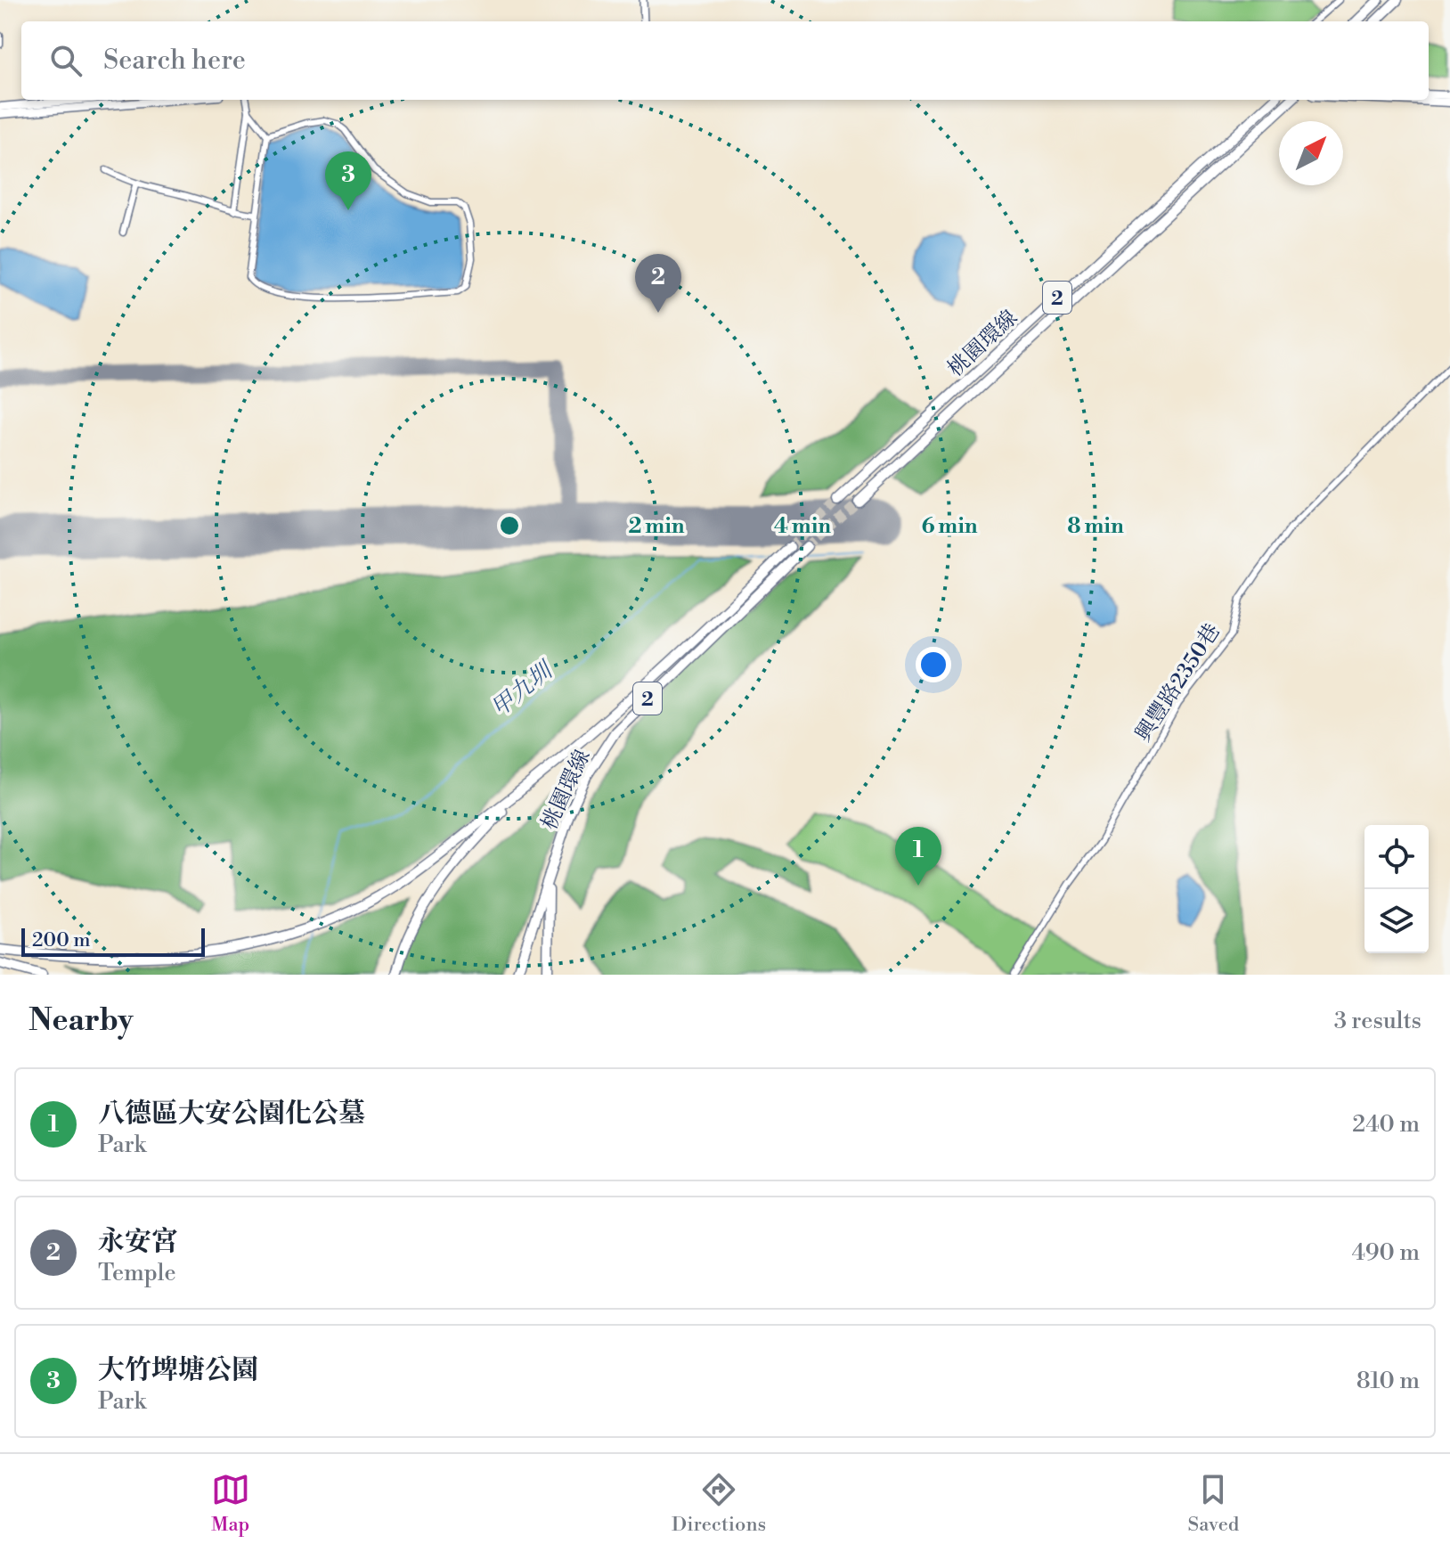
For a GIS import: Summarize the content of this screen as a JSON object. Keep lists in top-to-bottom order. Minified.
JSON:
{"streets":{"highway":["2","桃園環線"],"street":["興豐路2350巷"]},"water":["甲九圳"],"scale_bar":"200 m","north":"top right","page":{"search":"Search here","pins":["3","2","1"],"scale":"200 m","heading":["Nearby","3 results"],"list":[{"mark":"1","name":"八德區大安公園化公墓","note":"Park","value":"240 m"},{"mark":"2","name":"永安宮","note":"Temple","value":"490 m"},{"mark":"3","name":"大竹埤塘公園","note":"Park","value":"810 m"}],"nav":["Map","Directions","Saved"]},"rings":["2 min","4 min","6 min","8 min"]}
